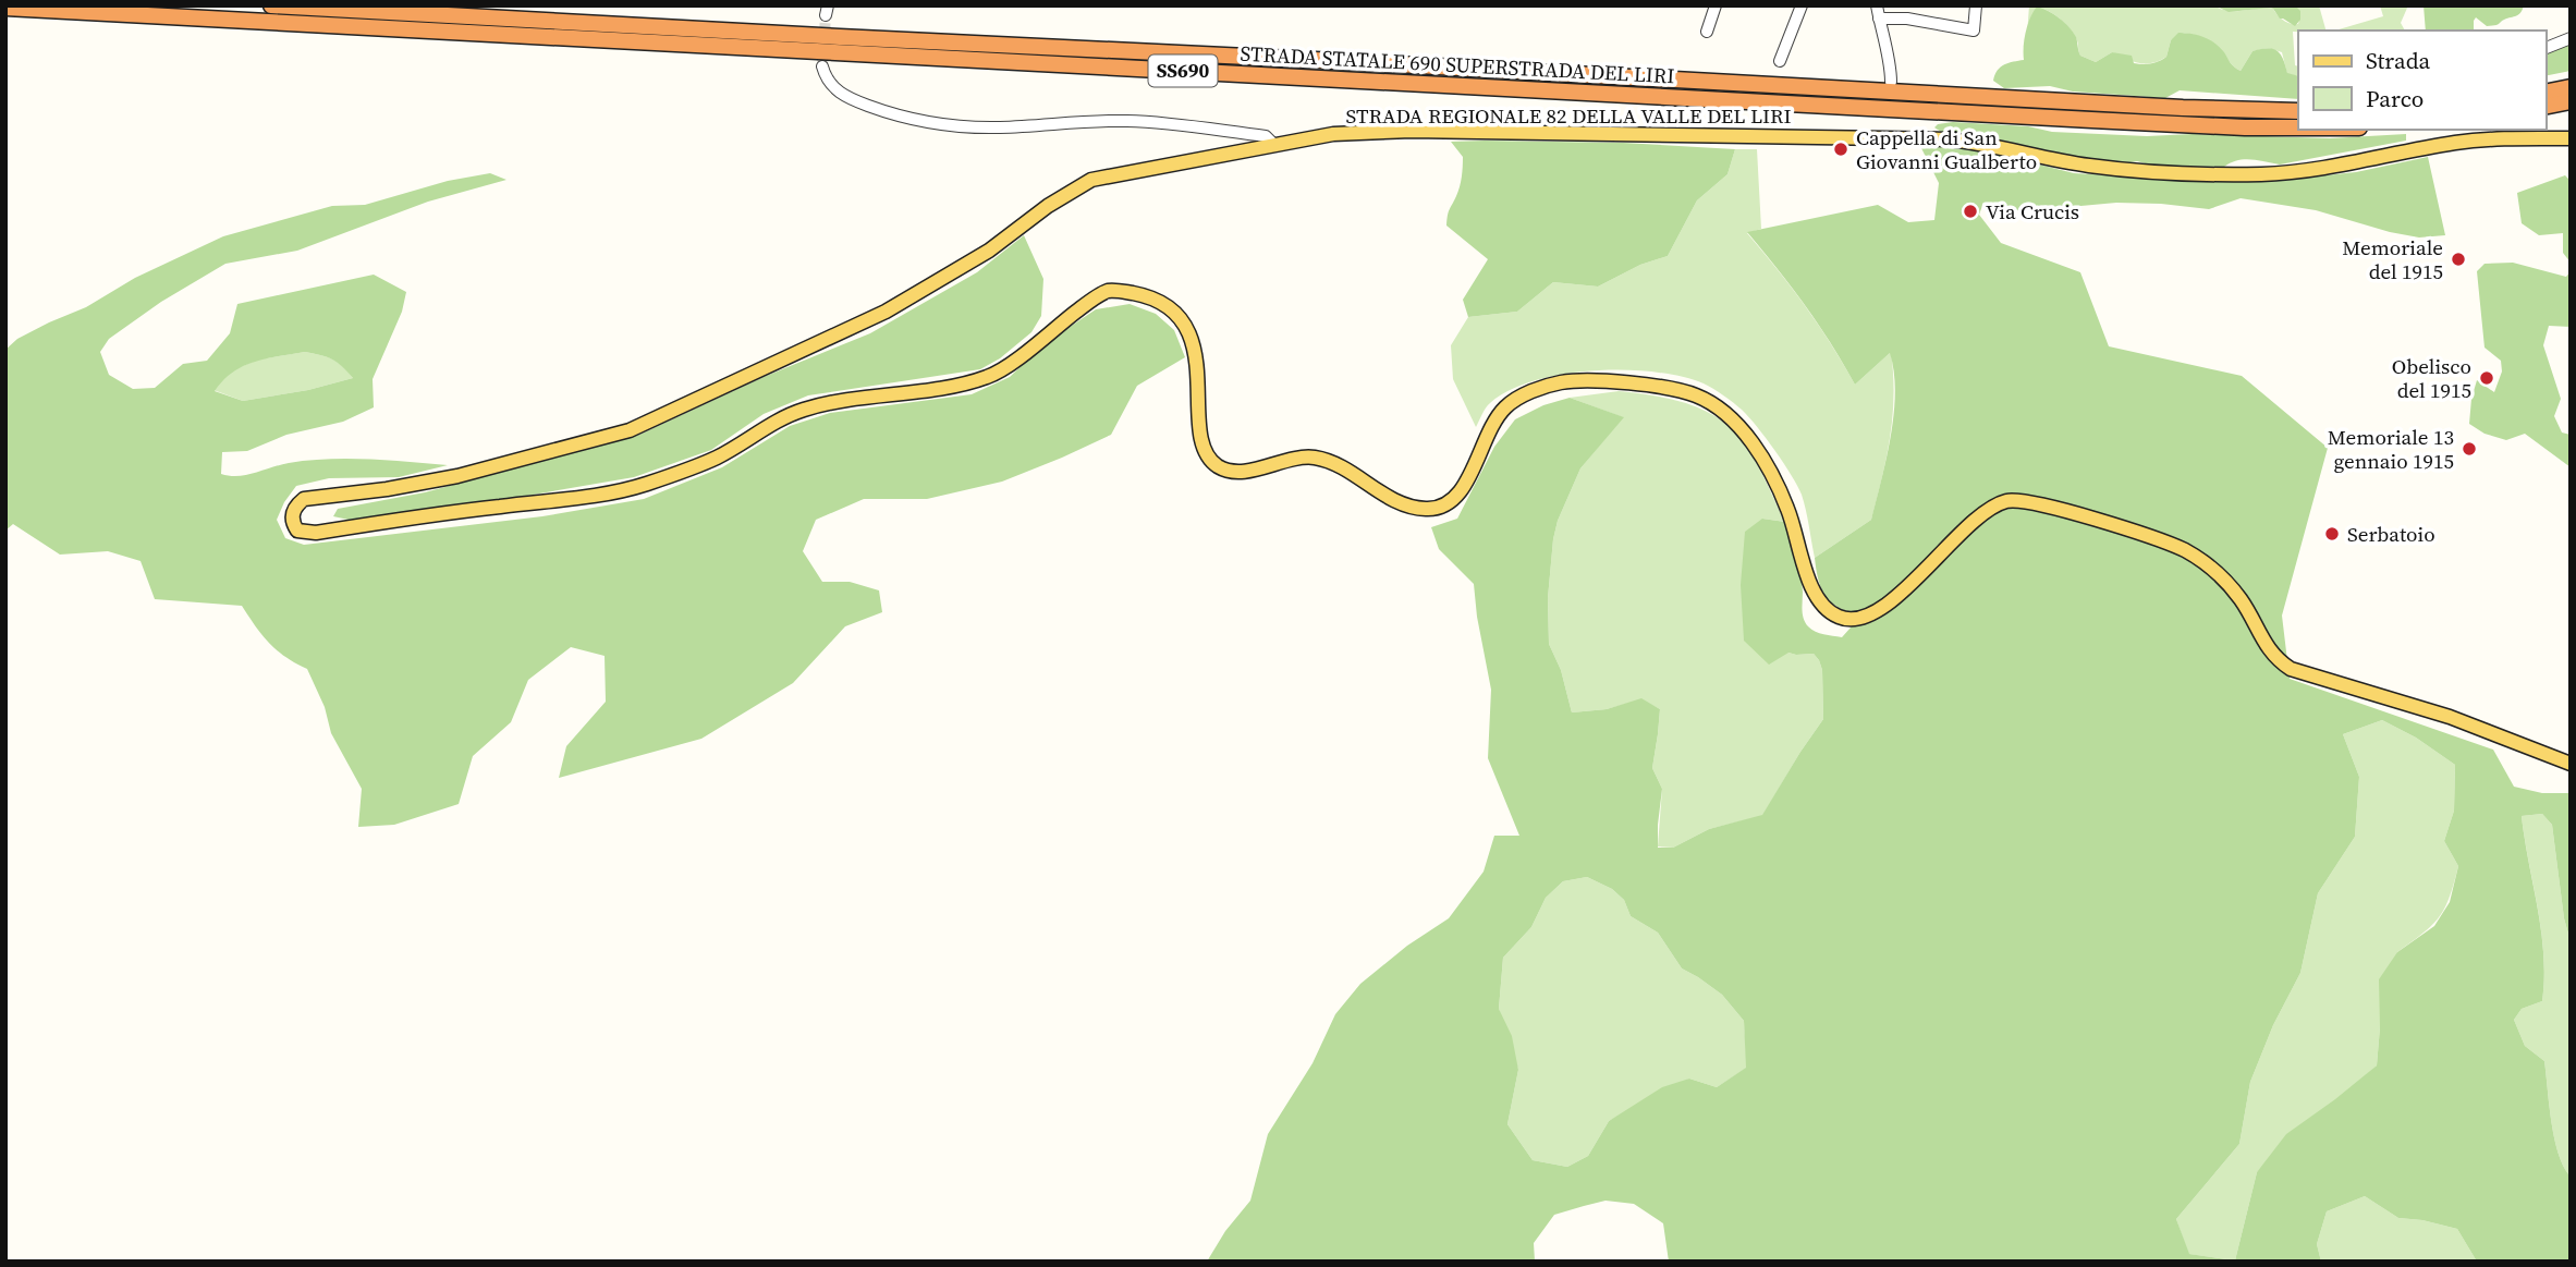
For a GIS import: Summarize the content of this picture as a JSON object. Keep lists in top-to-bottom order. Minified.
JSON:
{"streets":{"highway":["STRADA STATALE 690 SUPERSTRADA DEL LIRI","SS690"],"main road":["STRADA REGIONALE 82 DELLA VALLE DEL LIRI"]},"places":["Cappella di San Giovanni Gualberto","Via Crucis","Memoriale del 1915","Obelisco del 1915","Memoriale 13 gennaio 1915","Serbatoio"],"legend":["Strada","Parco"]}
